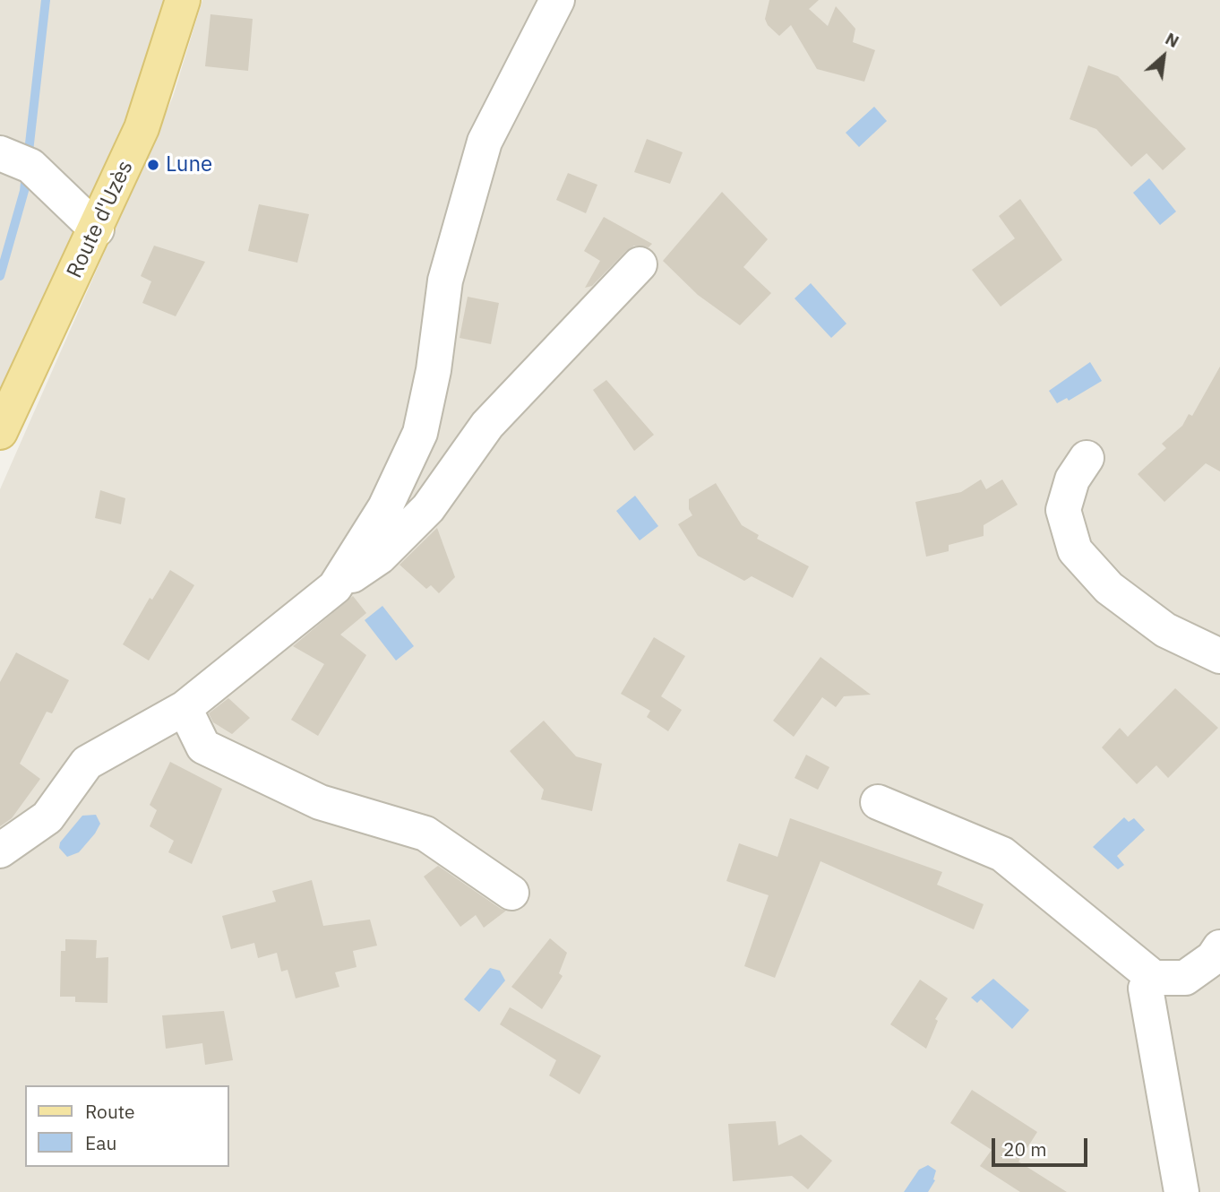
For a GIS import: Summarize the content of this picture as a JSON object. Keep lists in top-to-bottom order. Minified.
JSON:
{"streets":{"main road":["Route d'Uzès"]},"places":["Lune"],"legend":["Route","Eau"],"scale_bar":"20 m","north":"top right"}
